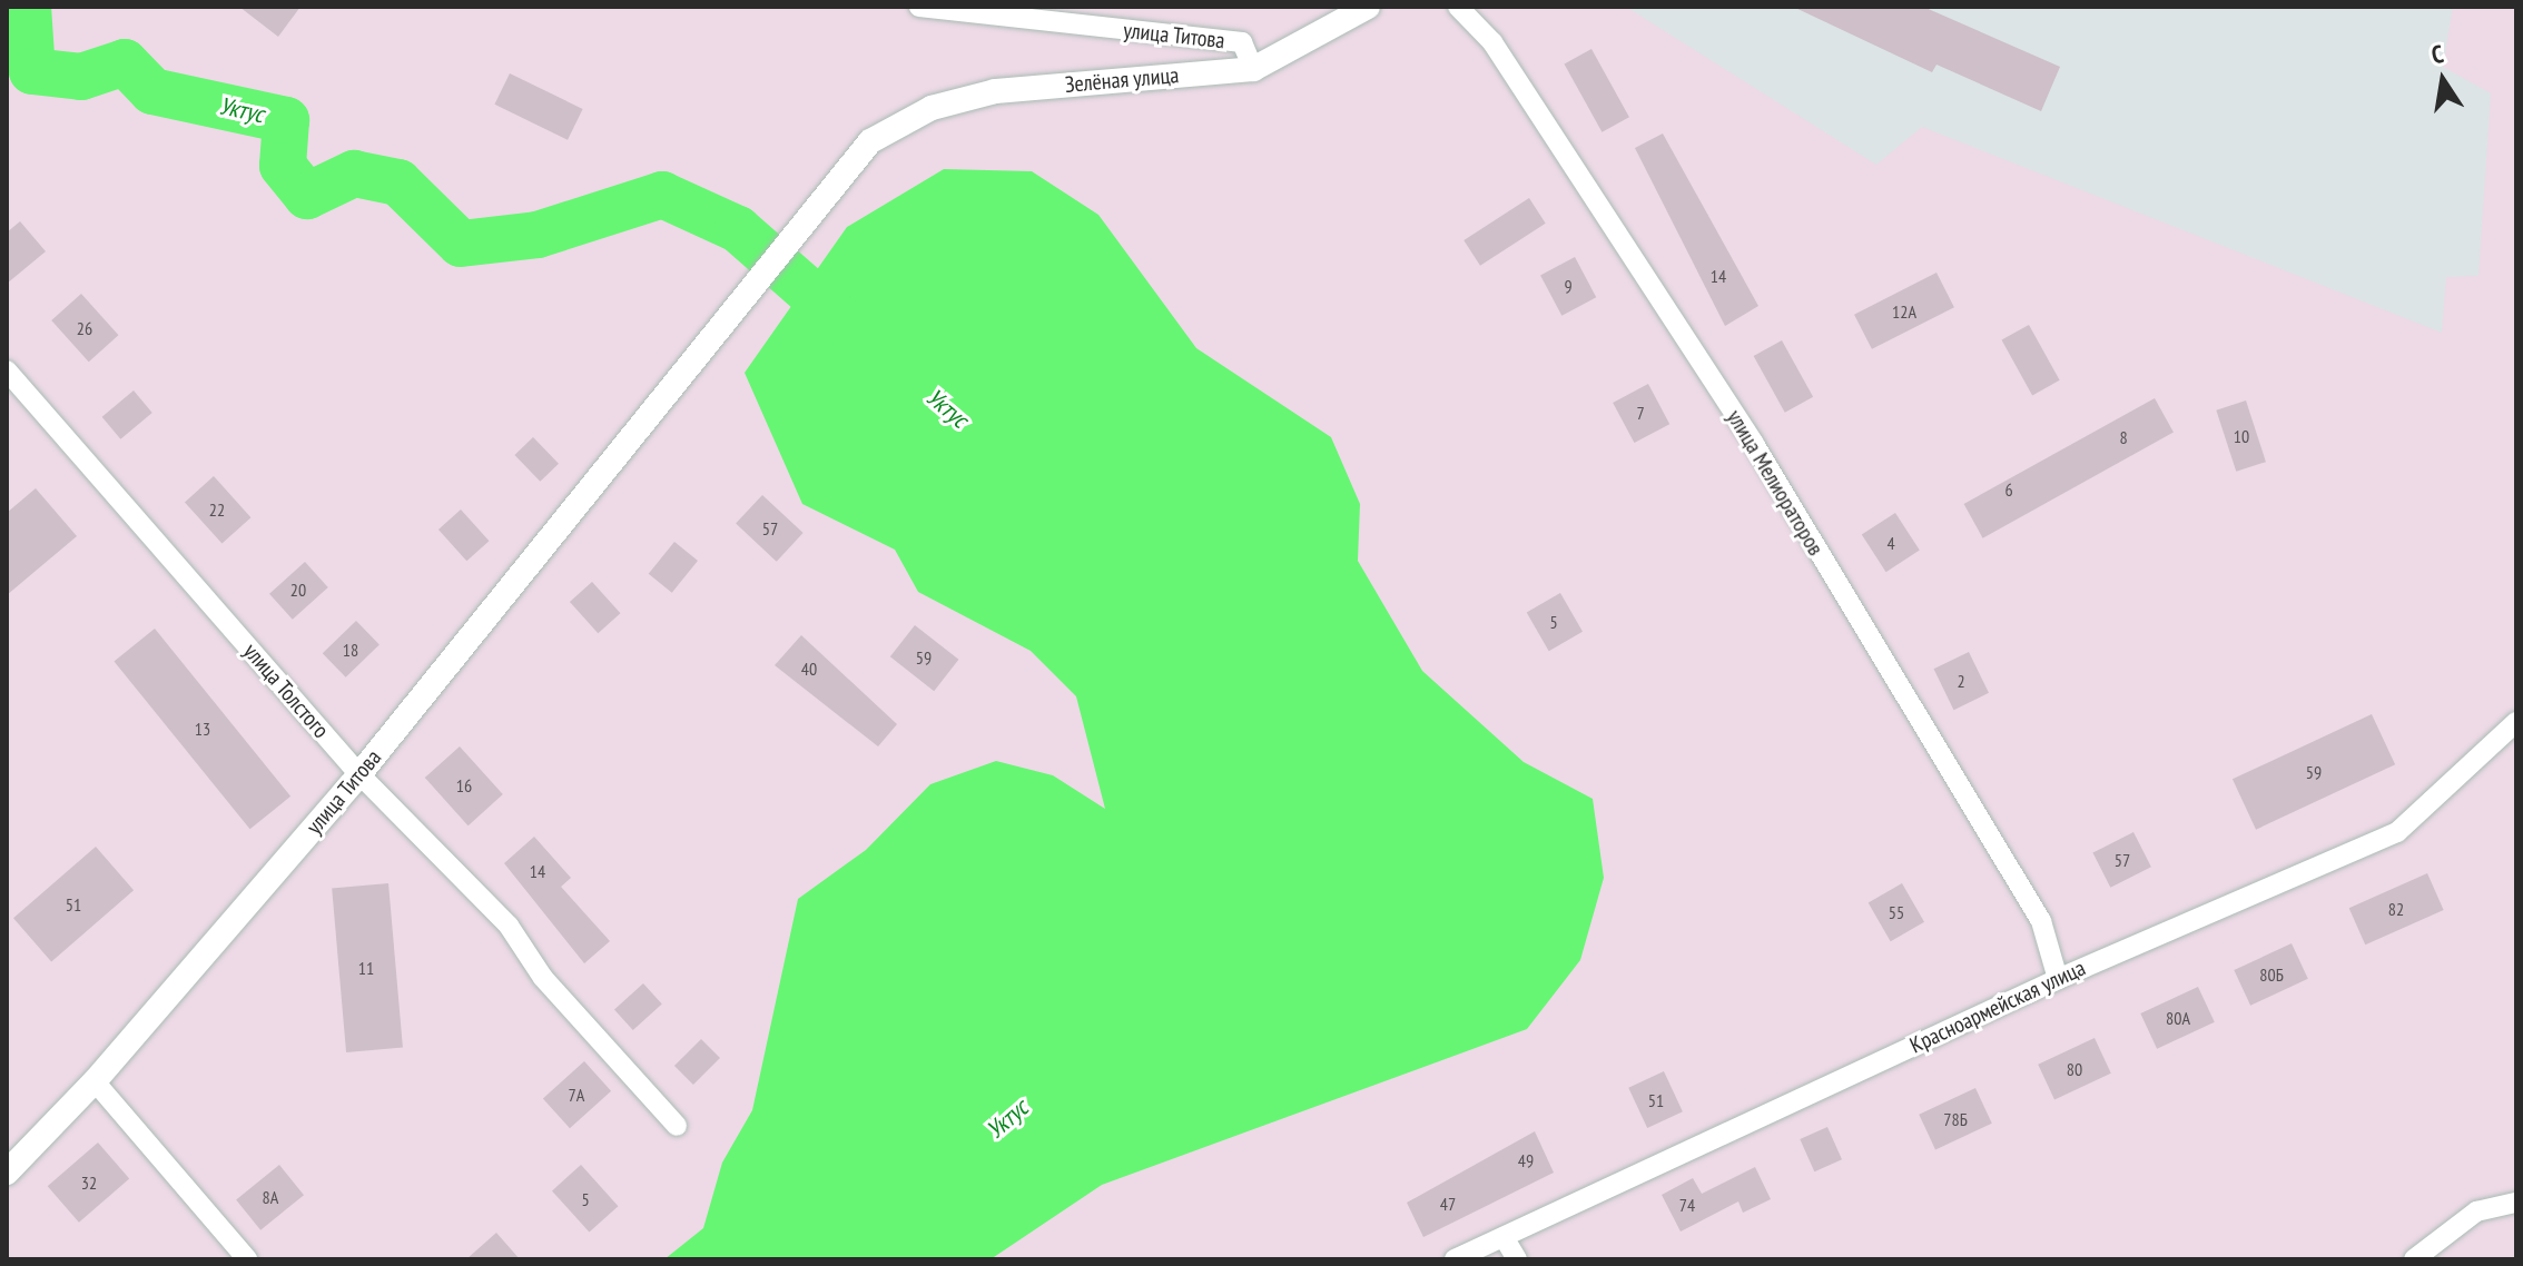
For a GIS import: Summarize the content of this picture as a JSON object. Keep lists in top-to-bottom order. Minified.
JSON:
{"streets":{"street":["улица Титова","Зелёная улица","улица Мелиораторов","улица Толстого","Красноармейская улица"]},"crossings":[["улица Титова","Зелёная улица"],["улица Титова","улица Толстого"],["улица Мелиораторов","Красноармейская улица"]],"water":["Уктус"],"house_numbers":["14","9","12А","26","7","10","8","6","22","57","4","20","5","18","59","40","2","13","59","16","57","14","51","82","55","11","80Б","80А","80","7А","51","78Б","49","32","8А","5","47","74"],"north":"top"}
